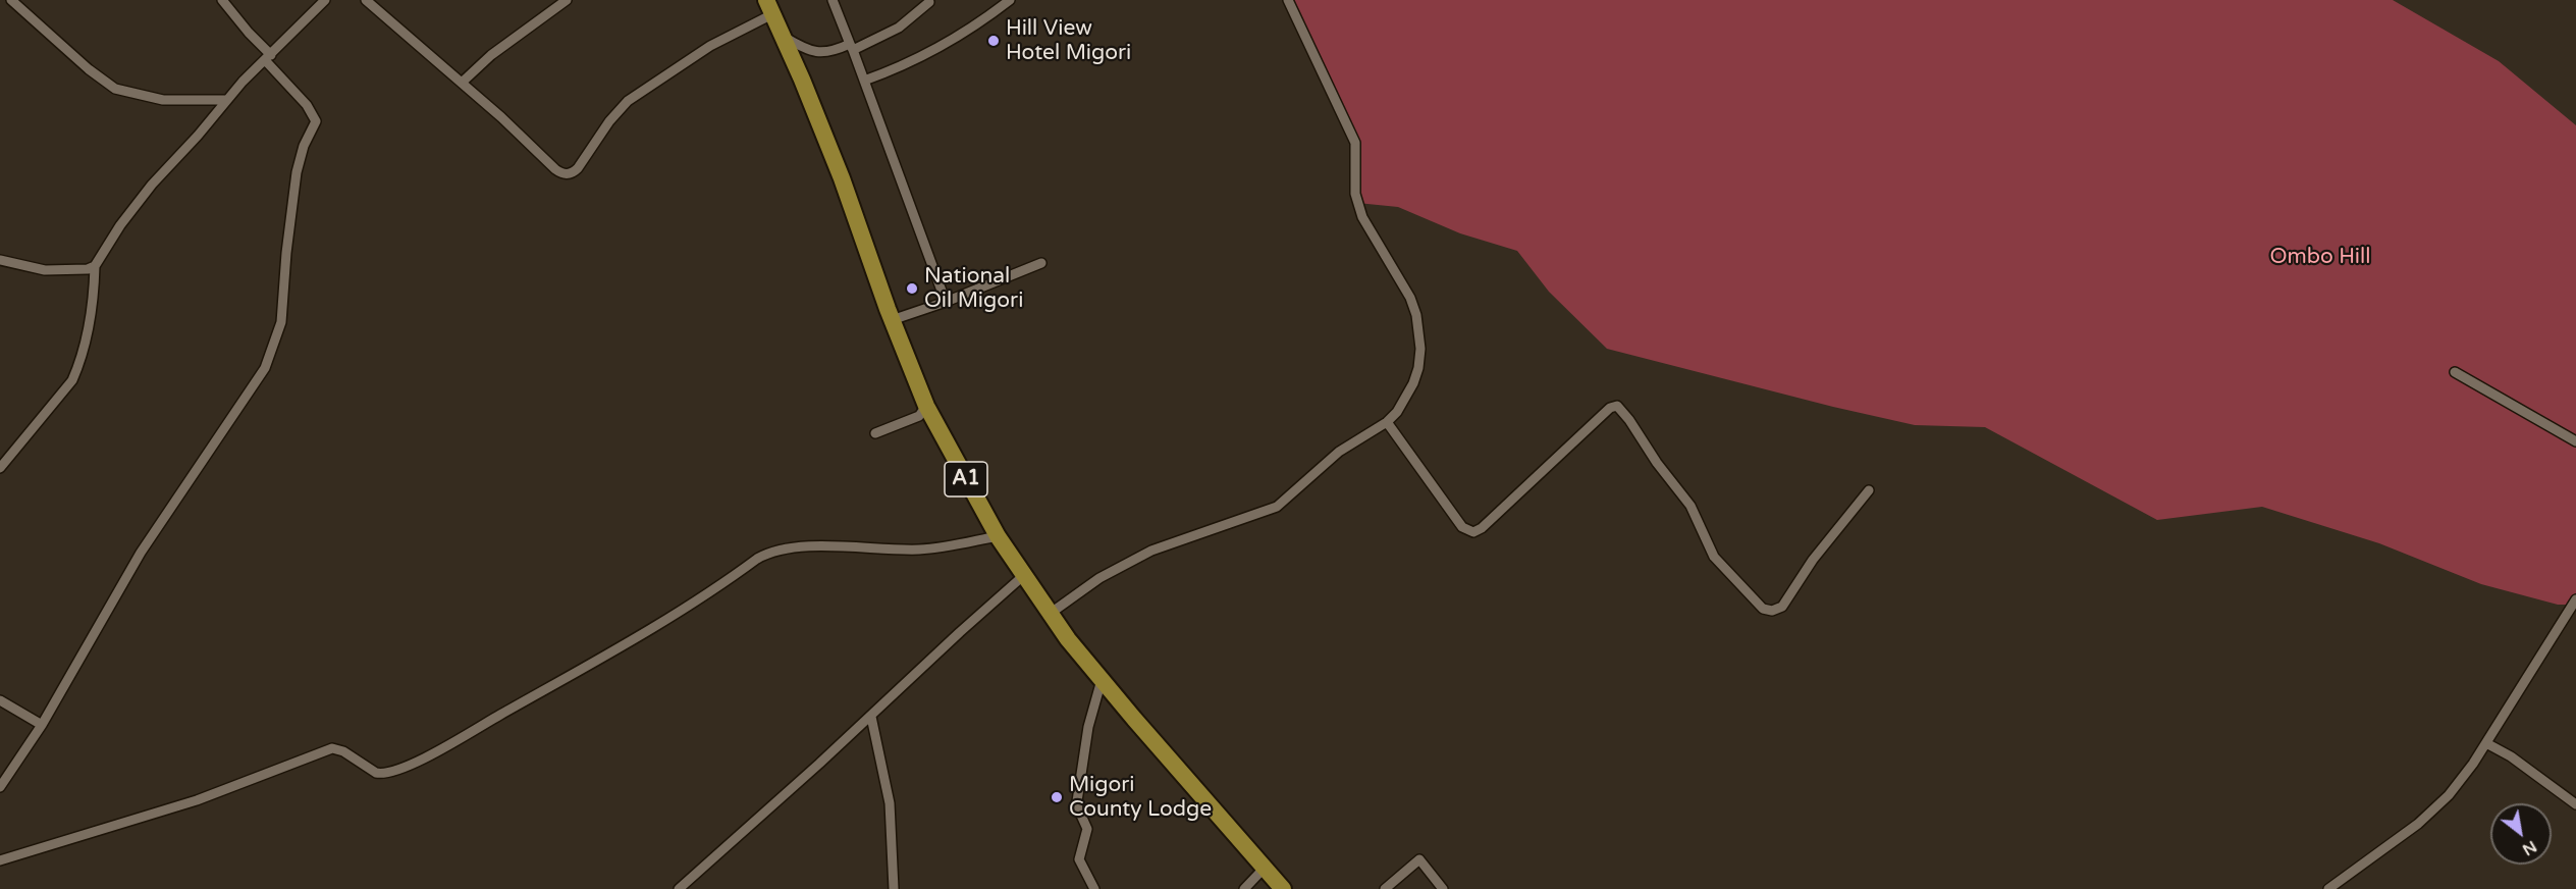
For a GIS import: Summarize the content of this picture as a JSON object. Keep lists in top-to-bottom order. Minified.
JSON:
{"streets":{"highway":["A1"]},"parks":["Ombo Hill"],"places":["Hill View Hotel Migori","National Oil Migori","Migori County Lodge"],"north":"bottom right"}
